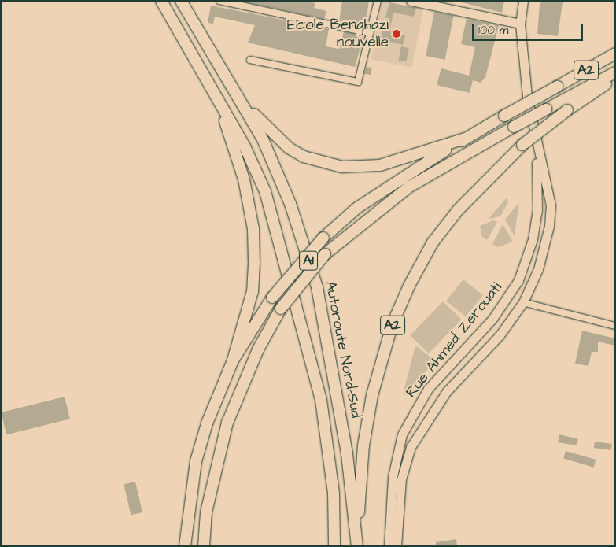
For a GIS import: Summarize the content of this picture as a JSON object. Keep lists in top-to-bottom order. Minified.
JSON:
{"streets":{"highway":["A2","A1","Autoroute Nord-Sud"],"main road":["Rue Ahmed Zerouati"]},"crossings":[["A2","Autoroute Nord-Sud"]],"places":["Ecole Benghazi nouvelle"],"scale_bar":"100 m"}
